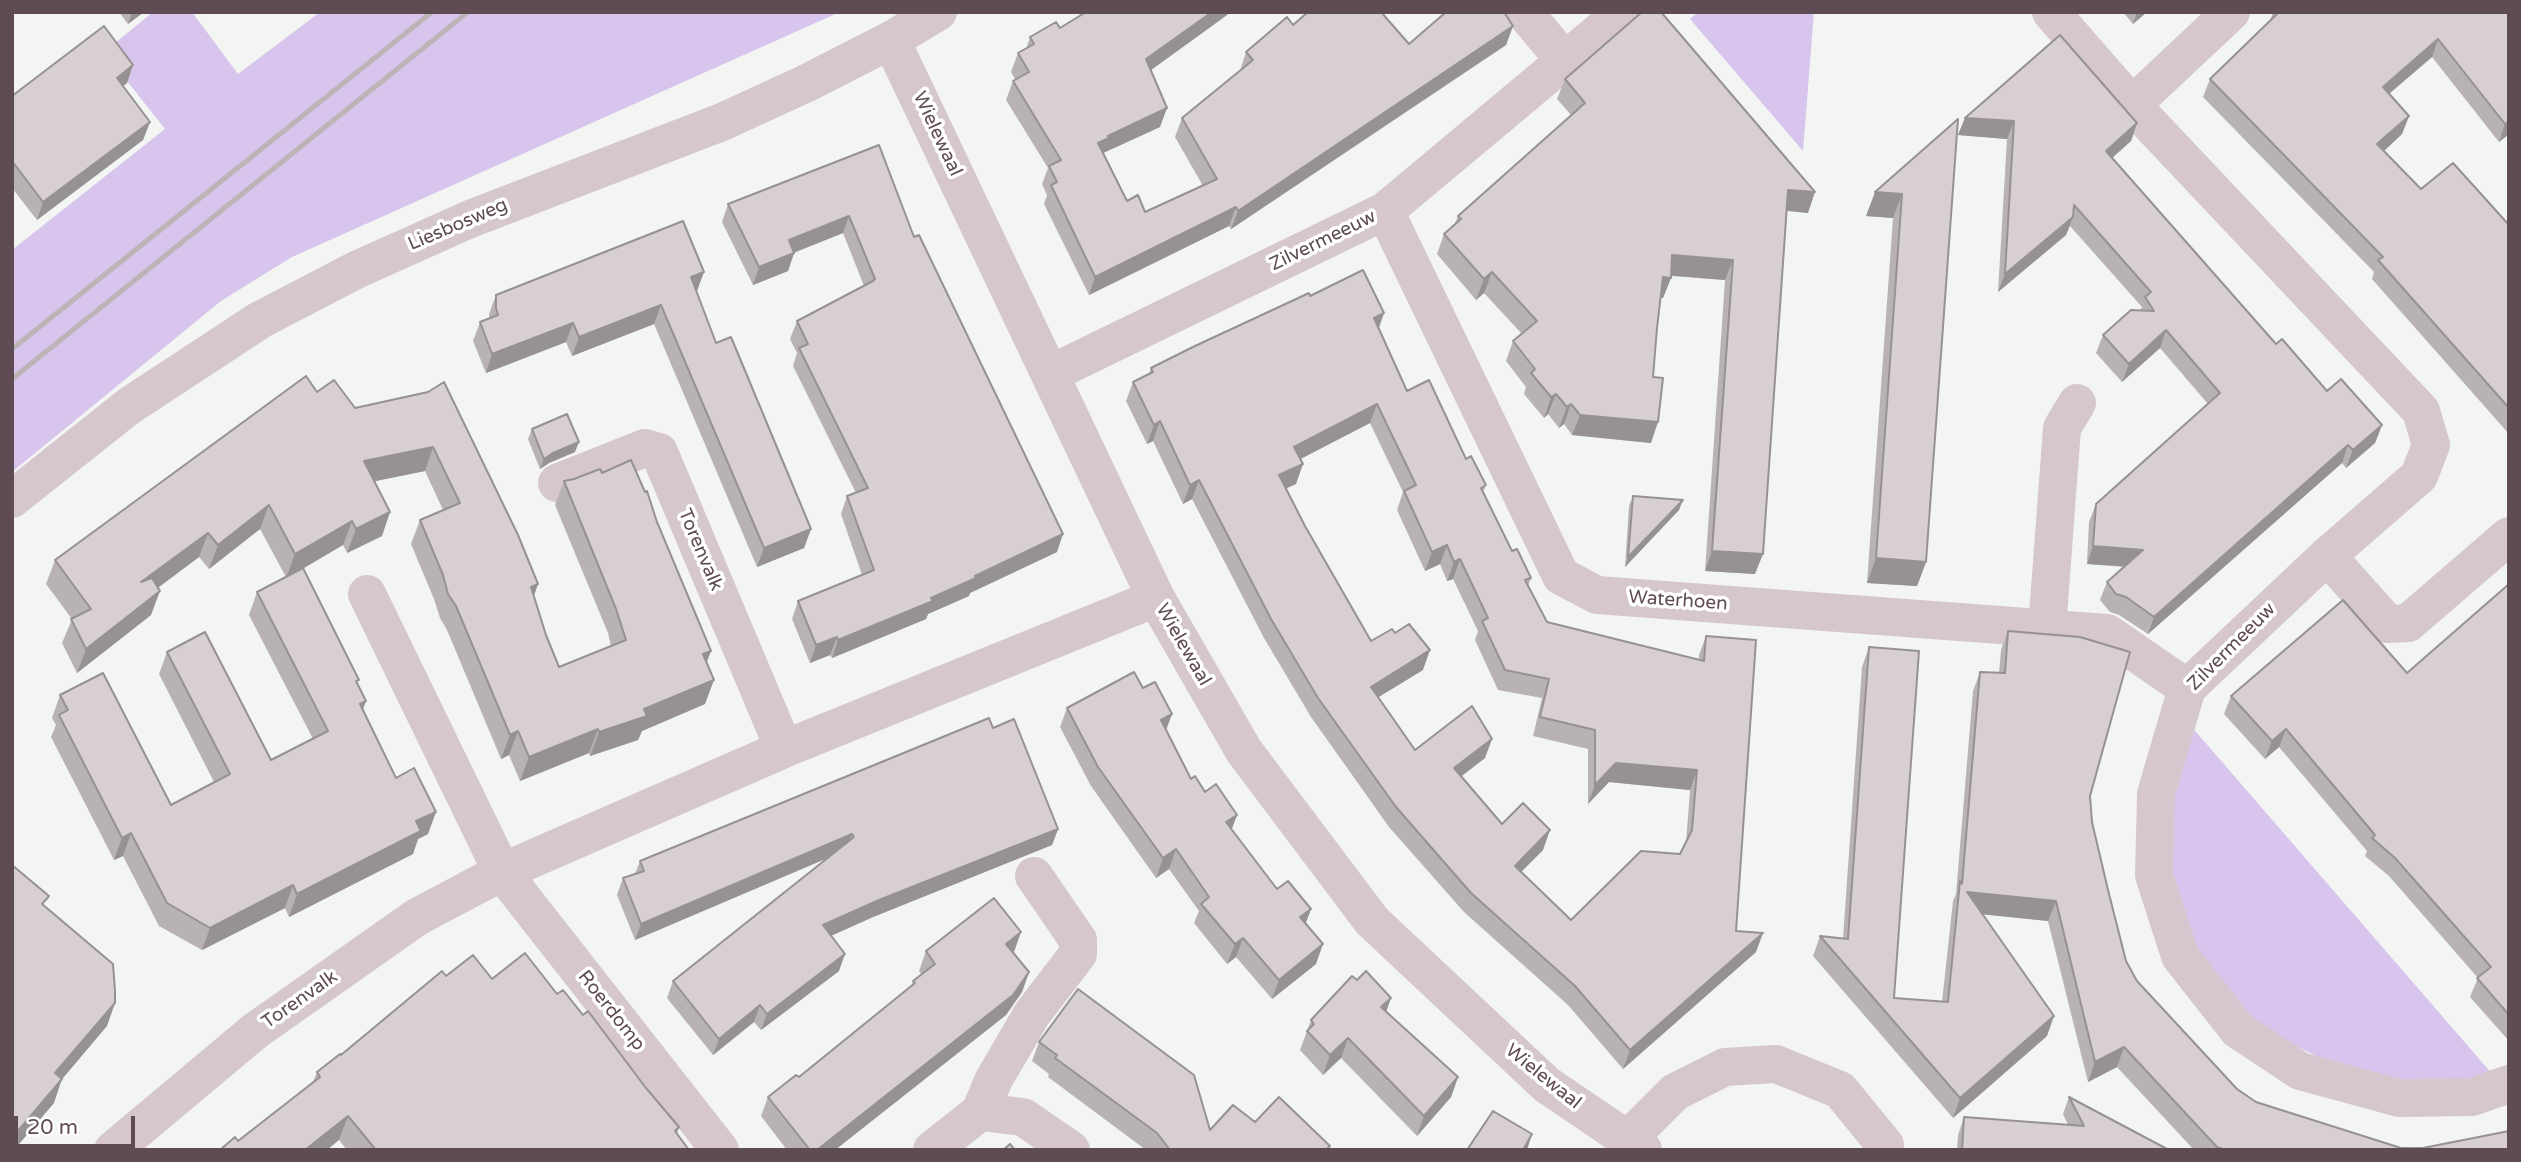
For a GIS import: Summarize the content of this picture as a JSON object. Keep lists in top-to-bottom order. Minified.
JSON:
{"streets":{"street":["Wielewaal","Liesbosweg","Zilvermeeuw","Torenvalk","Waterhoen","Roerdomp"]},"crossings":[["Wielewaal","Liesbosweg"],["Wielewaal","Zilvermeeuw"],["Wielewaal","Torenvalk"],["Zilvermeeuw","Waterhoen"],["Torenvalk","Roerdomp"]],"scale_bar":"20 m"}
